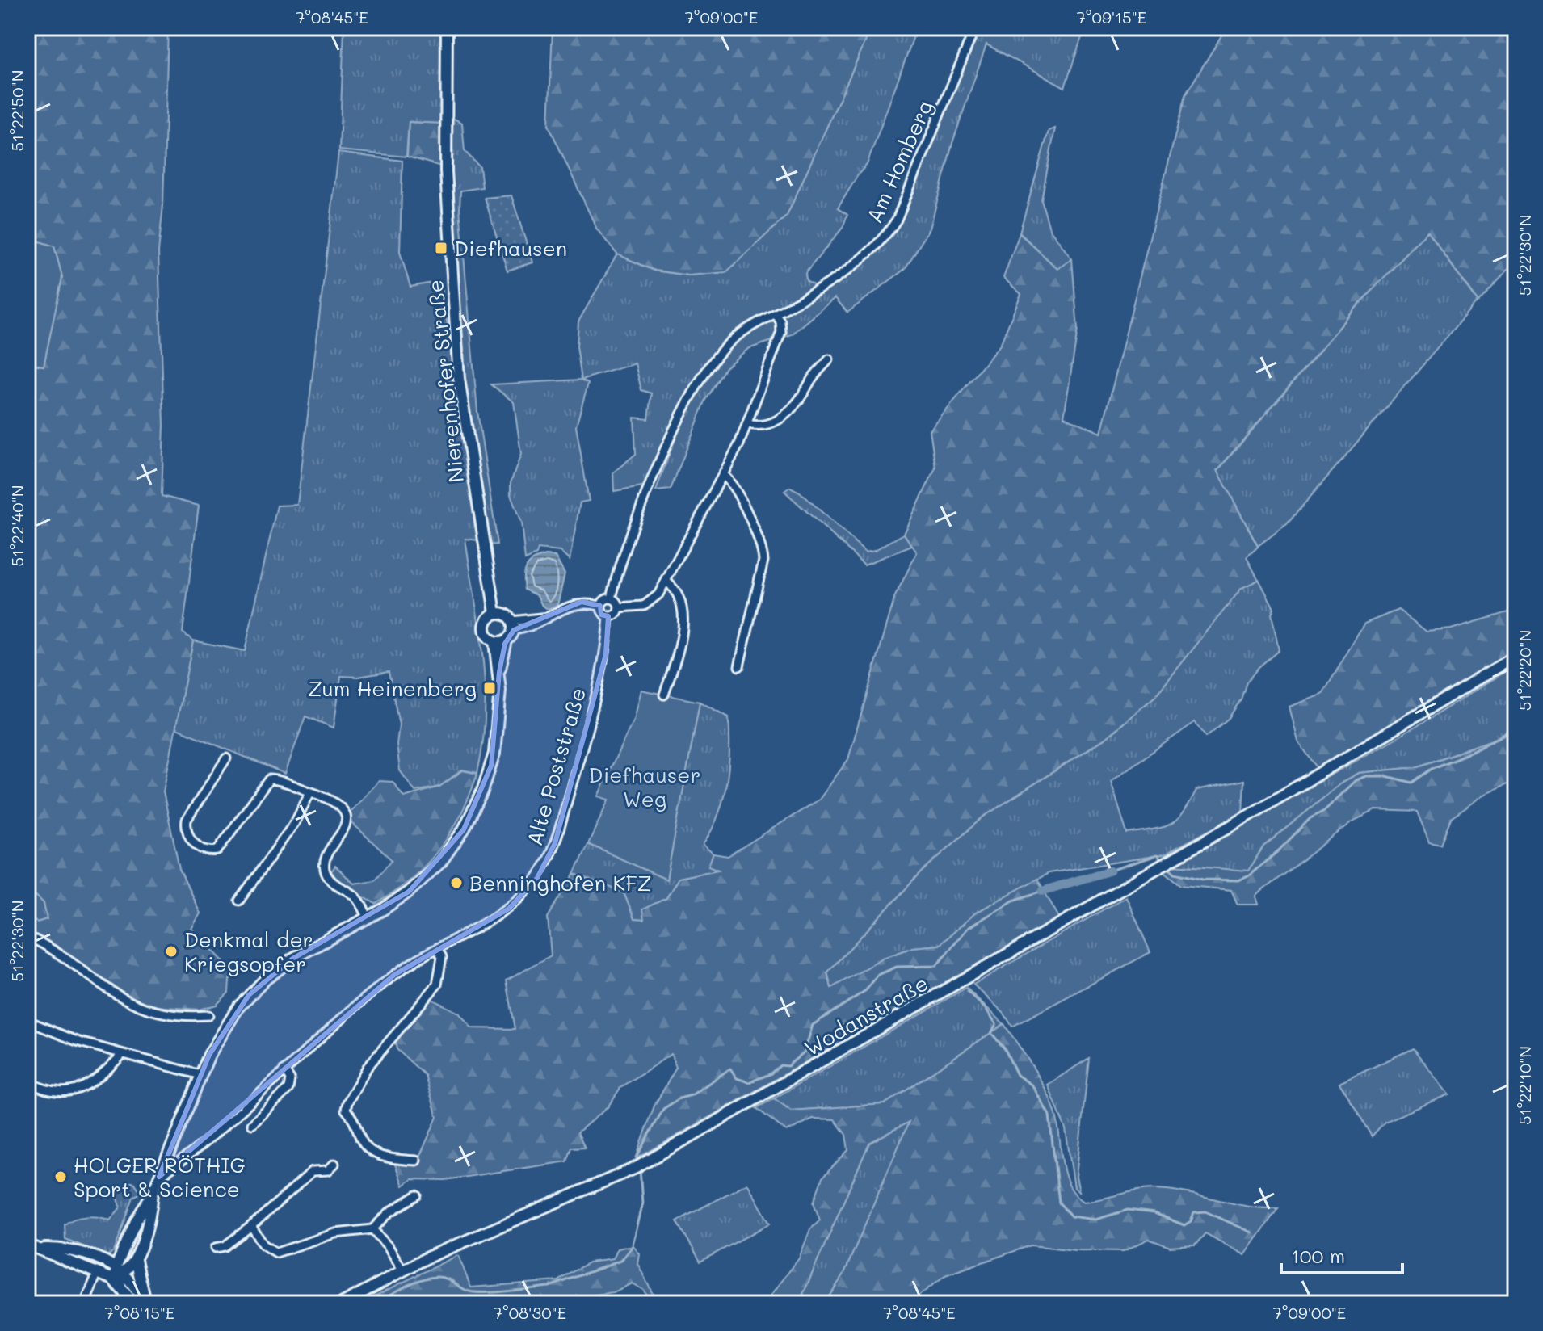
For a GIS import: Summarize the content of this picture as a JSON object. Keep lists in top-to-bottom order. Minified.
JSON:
{"streets":{"main road":["Nierenhofer Straße","Wodanstraße"],"street":["Am Homberg","Alte Poststraße"]},"parks":["Diefhauser Weg"],"places":{"transit":["Diefhausen","Zum Heinenberg"],"other":["Benninghofen KFZ","Denkmal der Kriegsopfer","HOLGER RÖTHIG Sport & Science"]},"scale_bar":"100 m","coordinates":["7°08'45\"E","7°09'00\"E","7°09'15\"E","51°22'50\"N","51°22'30\"N","51°22'40\"N","51°22'20\"N","51°22'10\"N","7°08'15\"E","7°08'30\"E"]}
